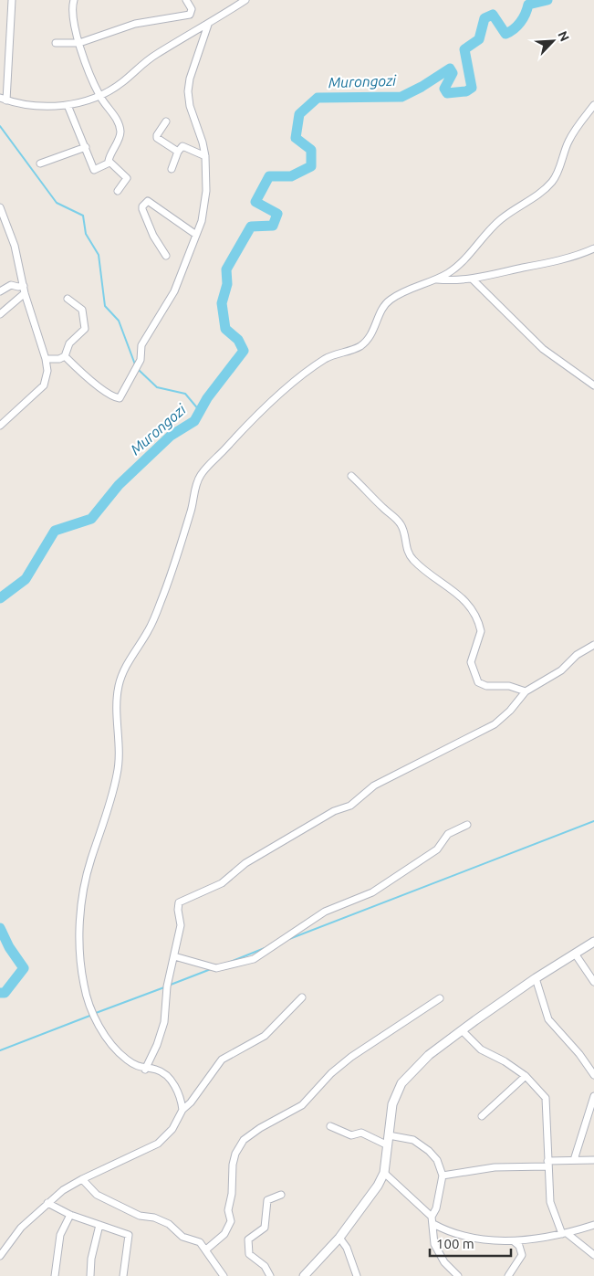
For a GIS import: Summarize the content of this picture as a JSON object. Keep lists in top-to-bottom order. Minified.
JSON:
{"water":["Murongozi"],"scale_bar":"100 m","north":"top right"}
